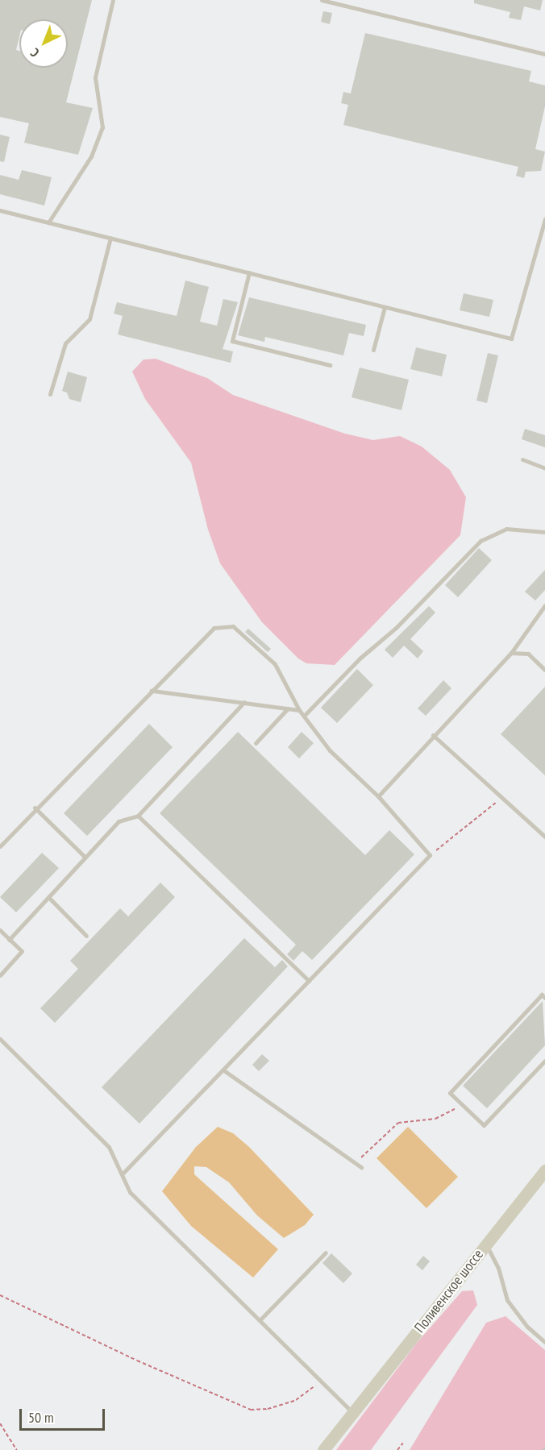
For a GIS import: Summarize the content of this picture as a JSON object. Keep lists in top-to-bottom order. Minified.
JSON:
{"streets":{"street":["Поливенское шоссе"]},"scale_bar":"50 m","north":"bottom left"}
